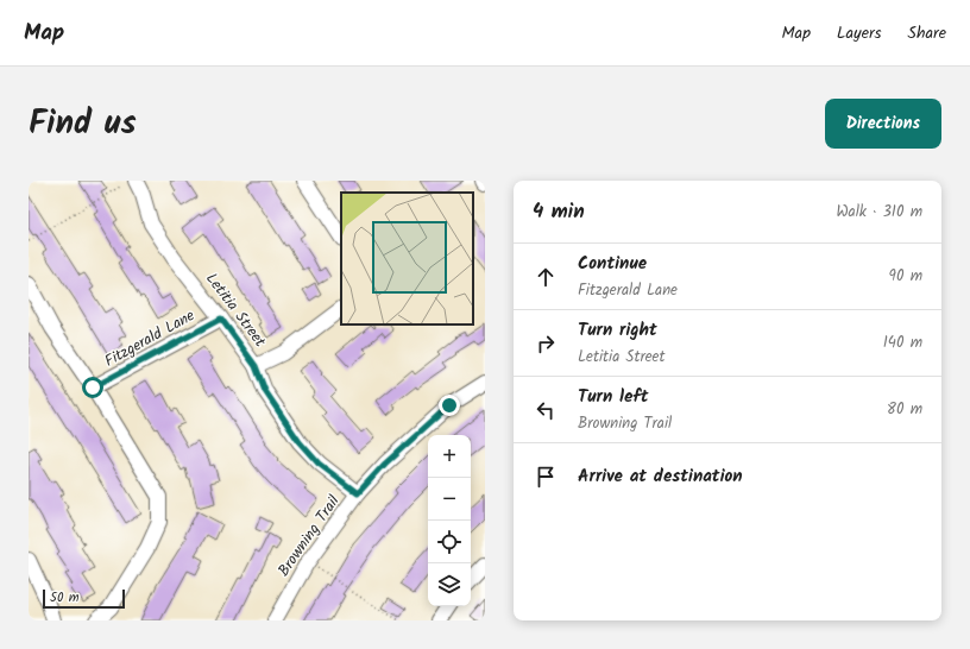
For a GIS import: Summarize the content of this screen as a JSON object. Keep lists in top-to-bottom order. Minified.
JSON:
{"streets":{"street":["Letitia Street","Fitzgerald Lane","Browning Trail"]},"crossings":[["Letitia Street","Fitzgerald Lane"],["Letitia Street","Browning Trail"]],"scale_bar":"50 m","page":{"header":"Map","nav":["Map","Layers","Share"],"title":"Find us","buttons":"Directions","heading":["4 min","Walk · 310 m"],"list":[["Continue","Fitzgerald Lane","90 m"],["Turn right","Letitia Street","140 m"],["Turn left","Browning Trail","80 m"],"Arrive at destination"],"map_buttons":["+","−"],"scale":"50 m"}}
